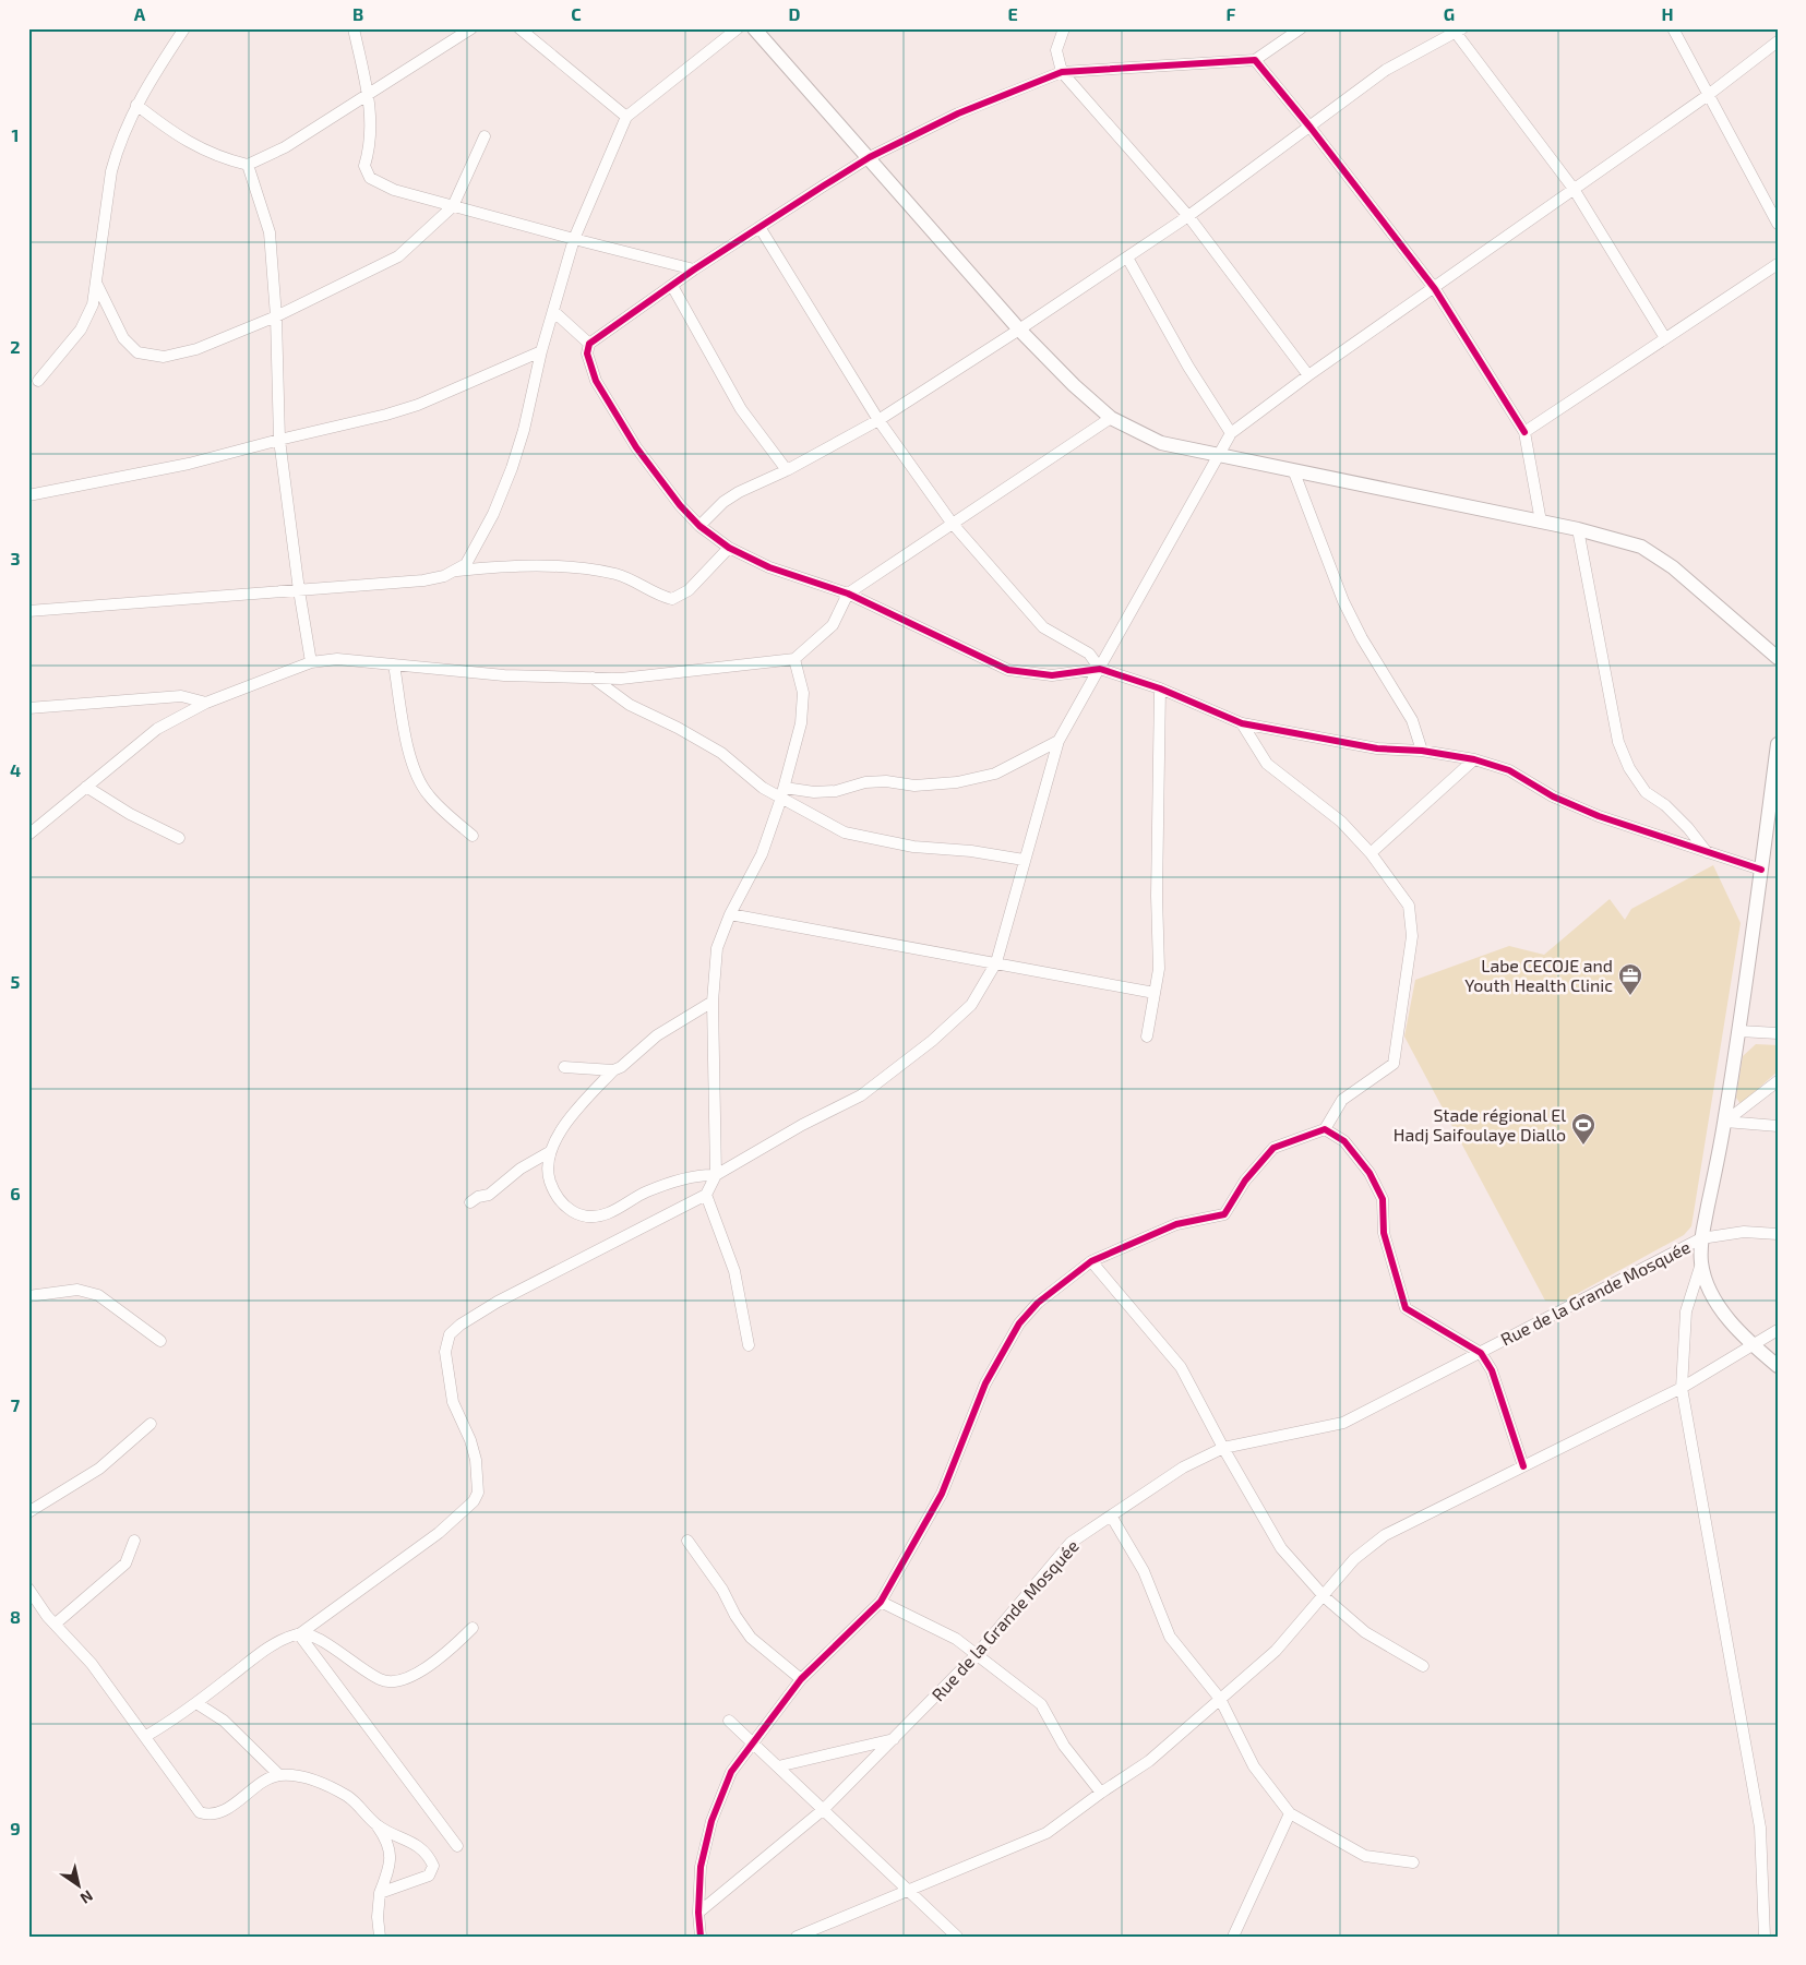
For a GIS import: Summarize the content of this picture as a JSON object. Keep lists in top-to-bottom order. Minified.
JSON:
{"streets":{"street":["Rue de la Grande Mosquée"]},"places":{"office":["Labe CECOJE and Youth Health Clinic"],"sports":["Stade régional El Hadj Saifoulaye Diallo"]},"north":"bottom right","grid":{"columns":["A","B","C","D","E","F","G","H"],"rows":["1","2","3","4","5","6","7","8","9"]}}
